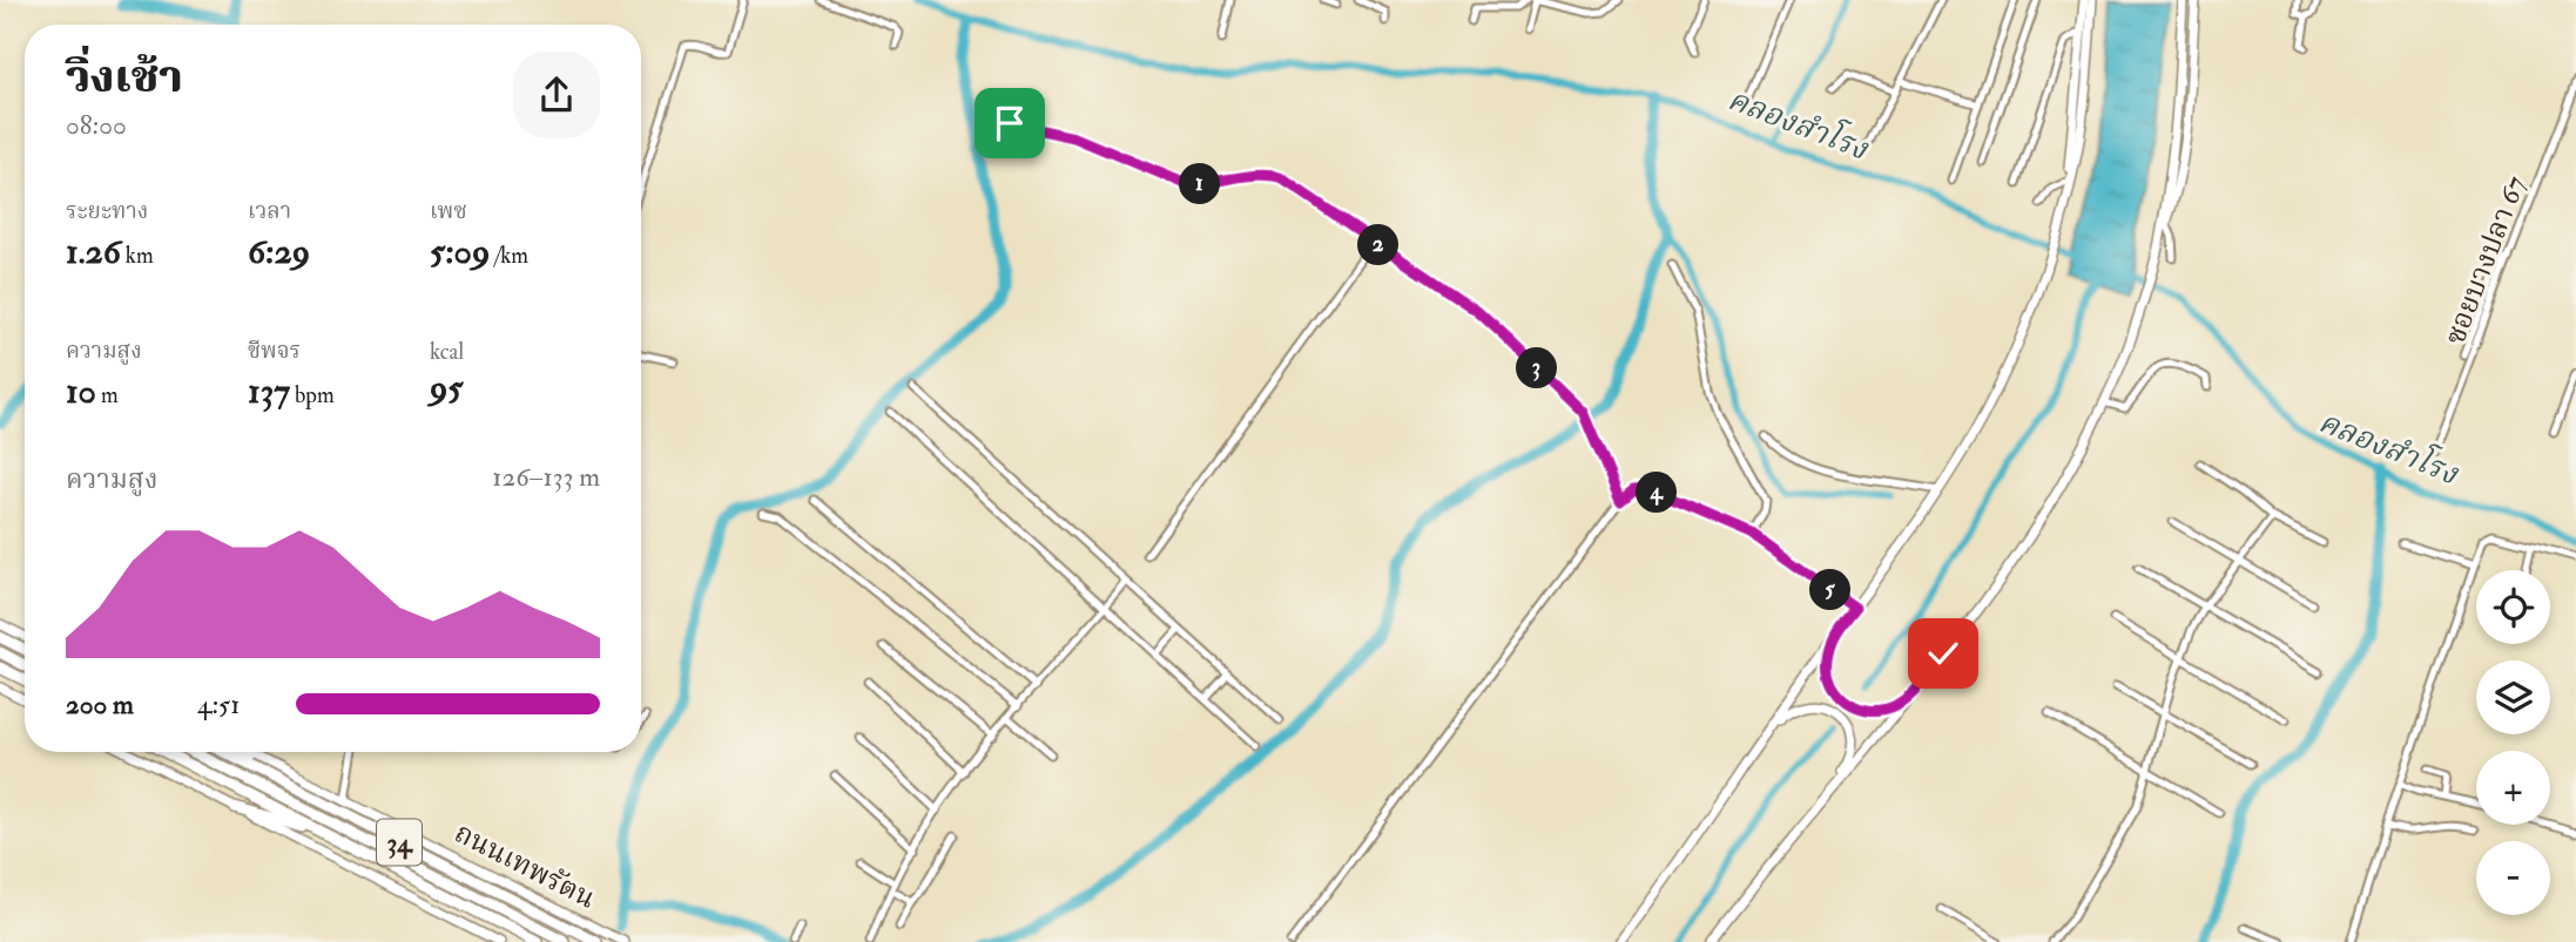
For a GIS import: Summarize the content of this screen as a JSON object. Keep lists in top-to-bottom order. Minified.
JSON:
{"streets":{"highway":["34","ถนนเทพรัตน"],"street":["ซอยบางปลา 67"]},"water":["คลองสำโรง"],"page":{"heading":["วิ่งเช้า","08:00"],"pins":["1","2","3","4","5"],"stats":[["ระยะทาง","1.26 km"],["เวลา","6:29"],["เพซ","5:09 /km"],["ความสูง","10 m"],["ชีพจร","137 bpm"],["kcal","95"]],"chart":["ความสูง","126–133 m"],"map_buttons":["+","−"],"list":[{"name":"200 m","note":"4:51"}]}}
